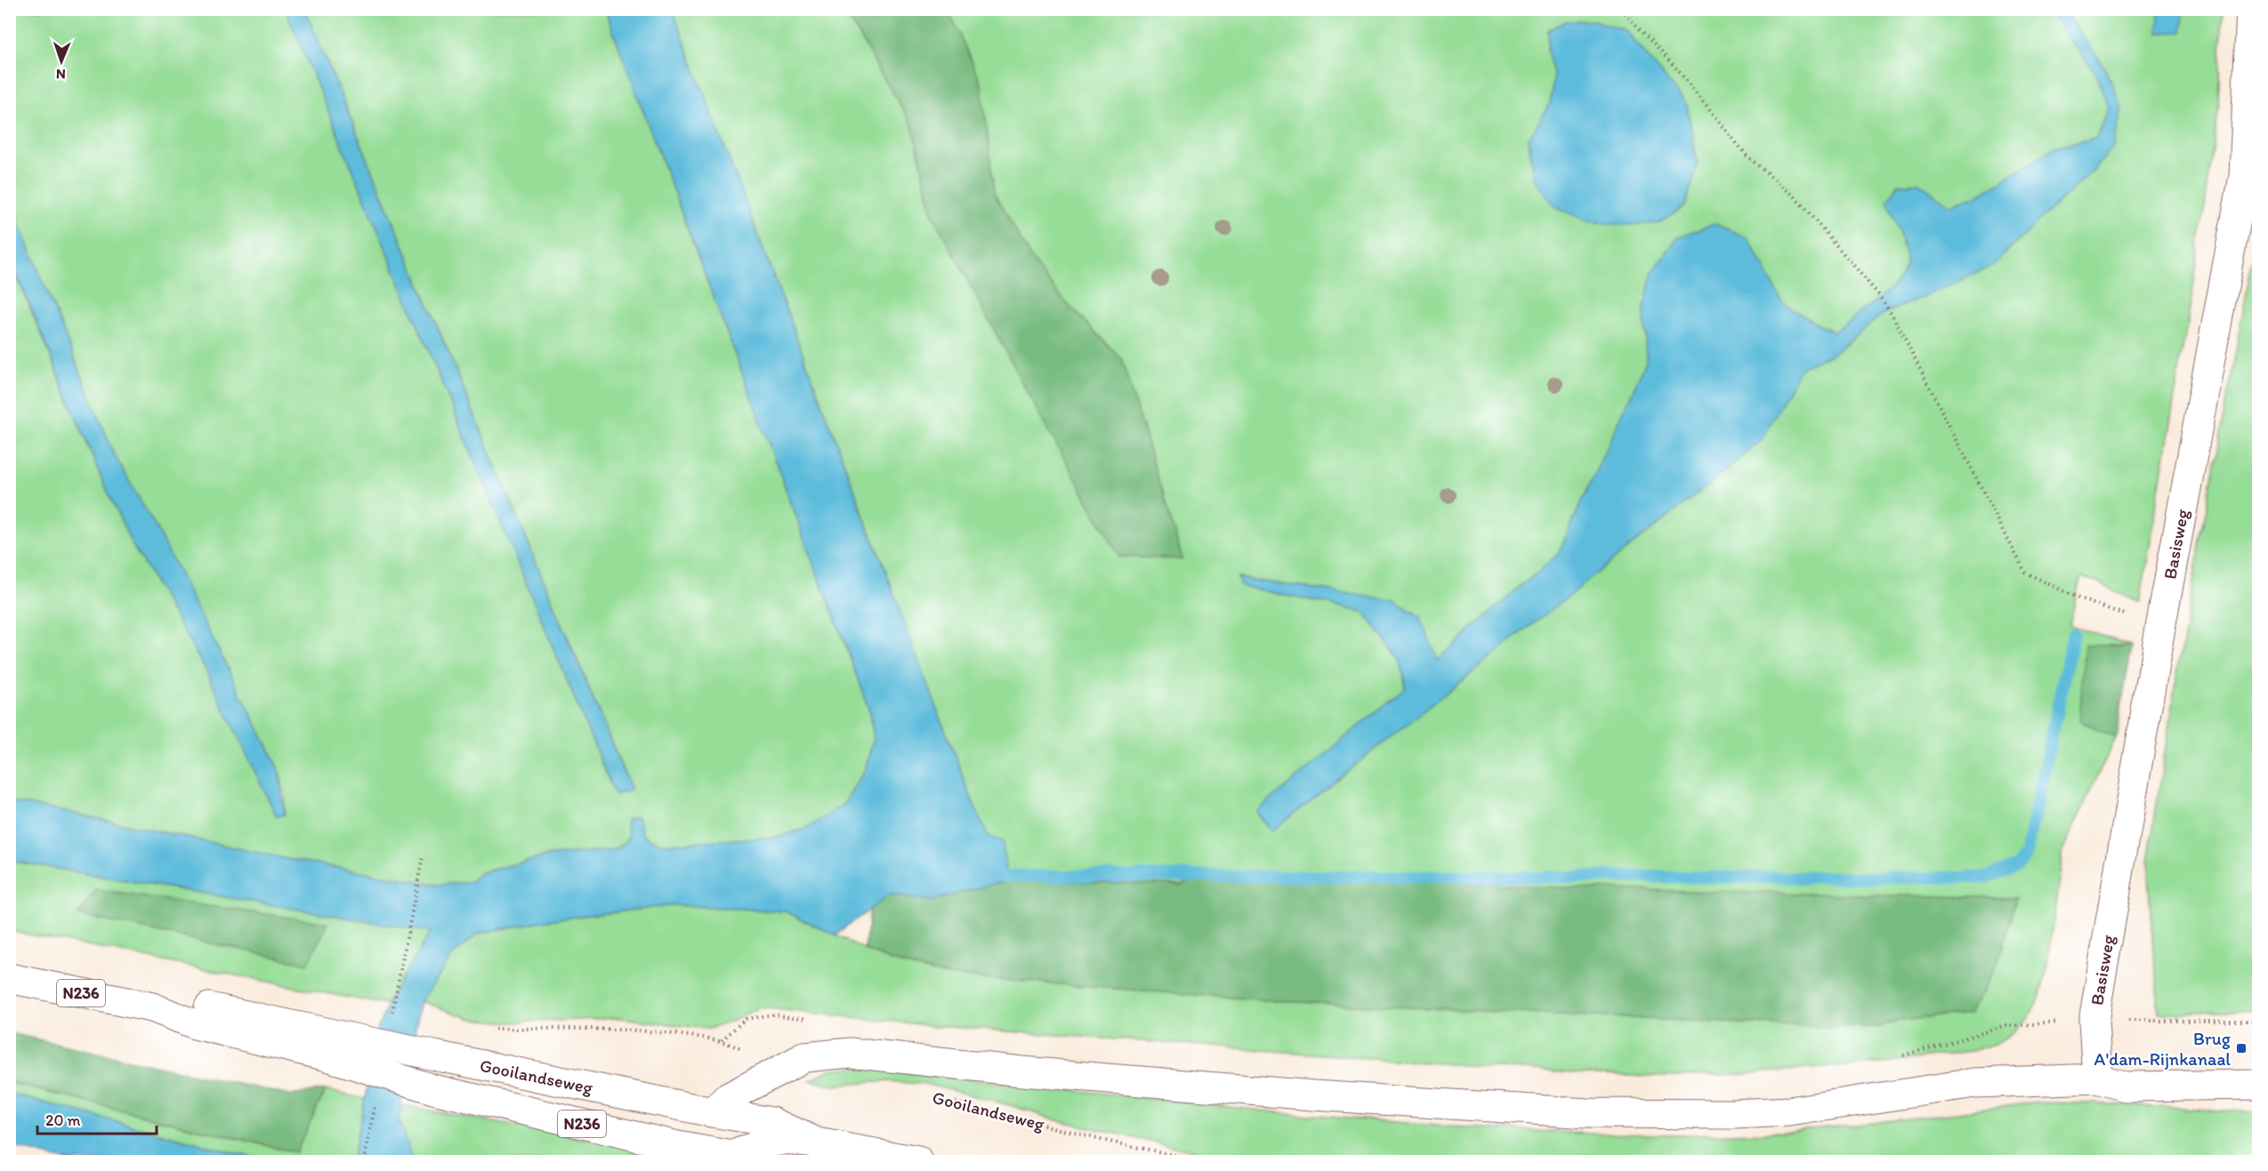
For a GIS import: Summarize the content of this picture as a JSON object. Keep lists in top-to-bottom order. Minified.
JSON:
{"streets":{"street":["Basisweg","N236","Gooilandseweg"]},"places":{"transit":["Brug A'dam-Rijnkanaal"]},"scale_bar":"20 m","north":"bottom"}
